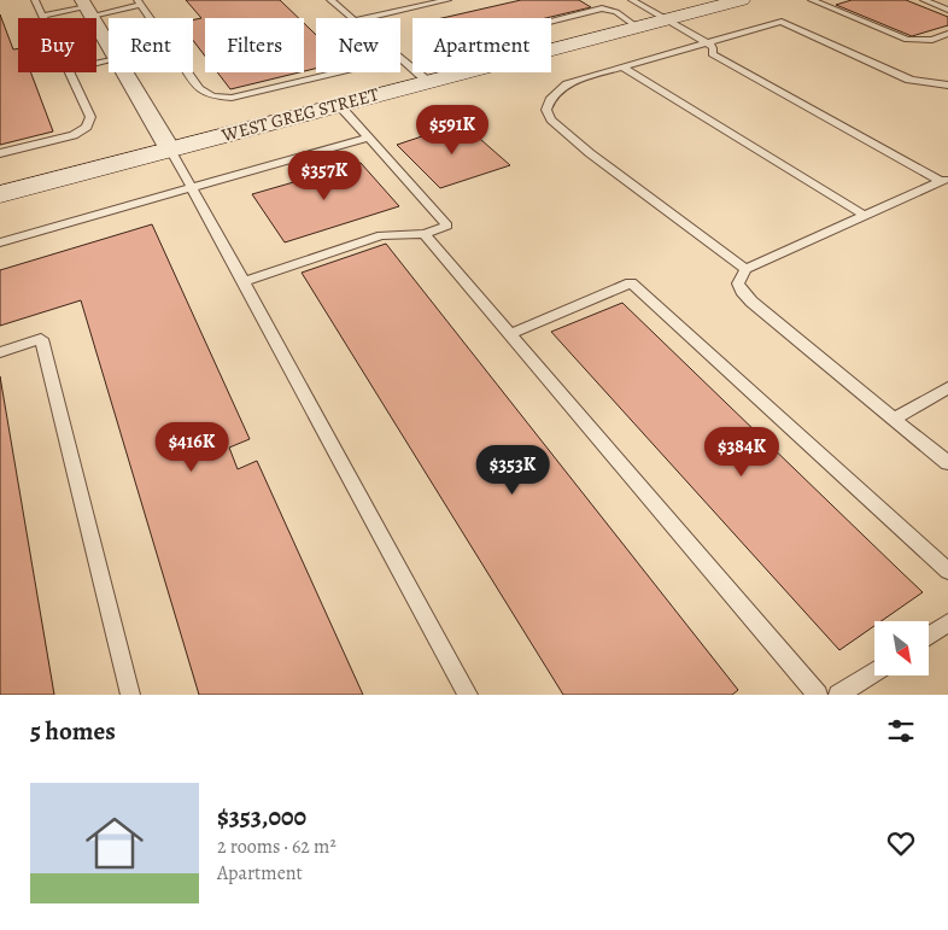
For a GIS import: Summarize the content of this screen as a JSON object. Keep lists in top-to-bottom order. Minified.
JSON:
{"streets":{"main road":["WEST GREG STREET"]},"north":"bottom right","page":{"chip":["Buy","Rent","Filters","New","Apartment"],"price":["$591K","$357K","$416K","$384K","$353K"],"heading":"5 homes","list":[{"name":"$353,000","note":"2 rooms · 62 m² · Apartment"}]}}
